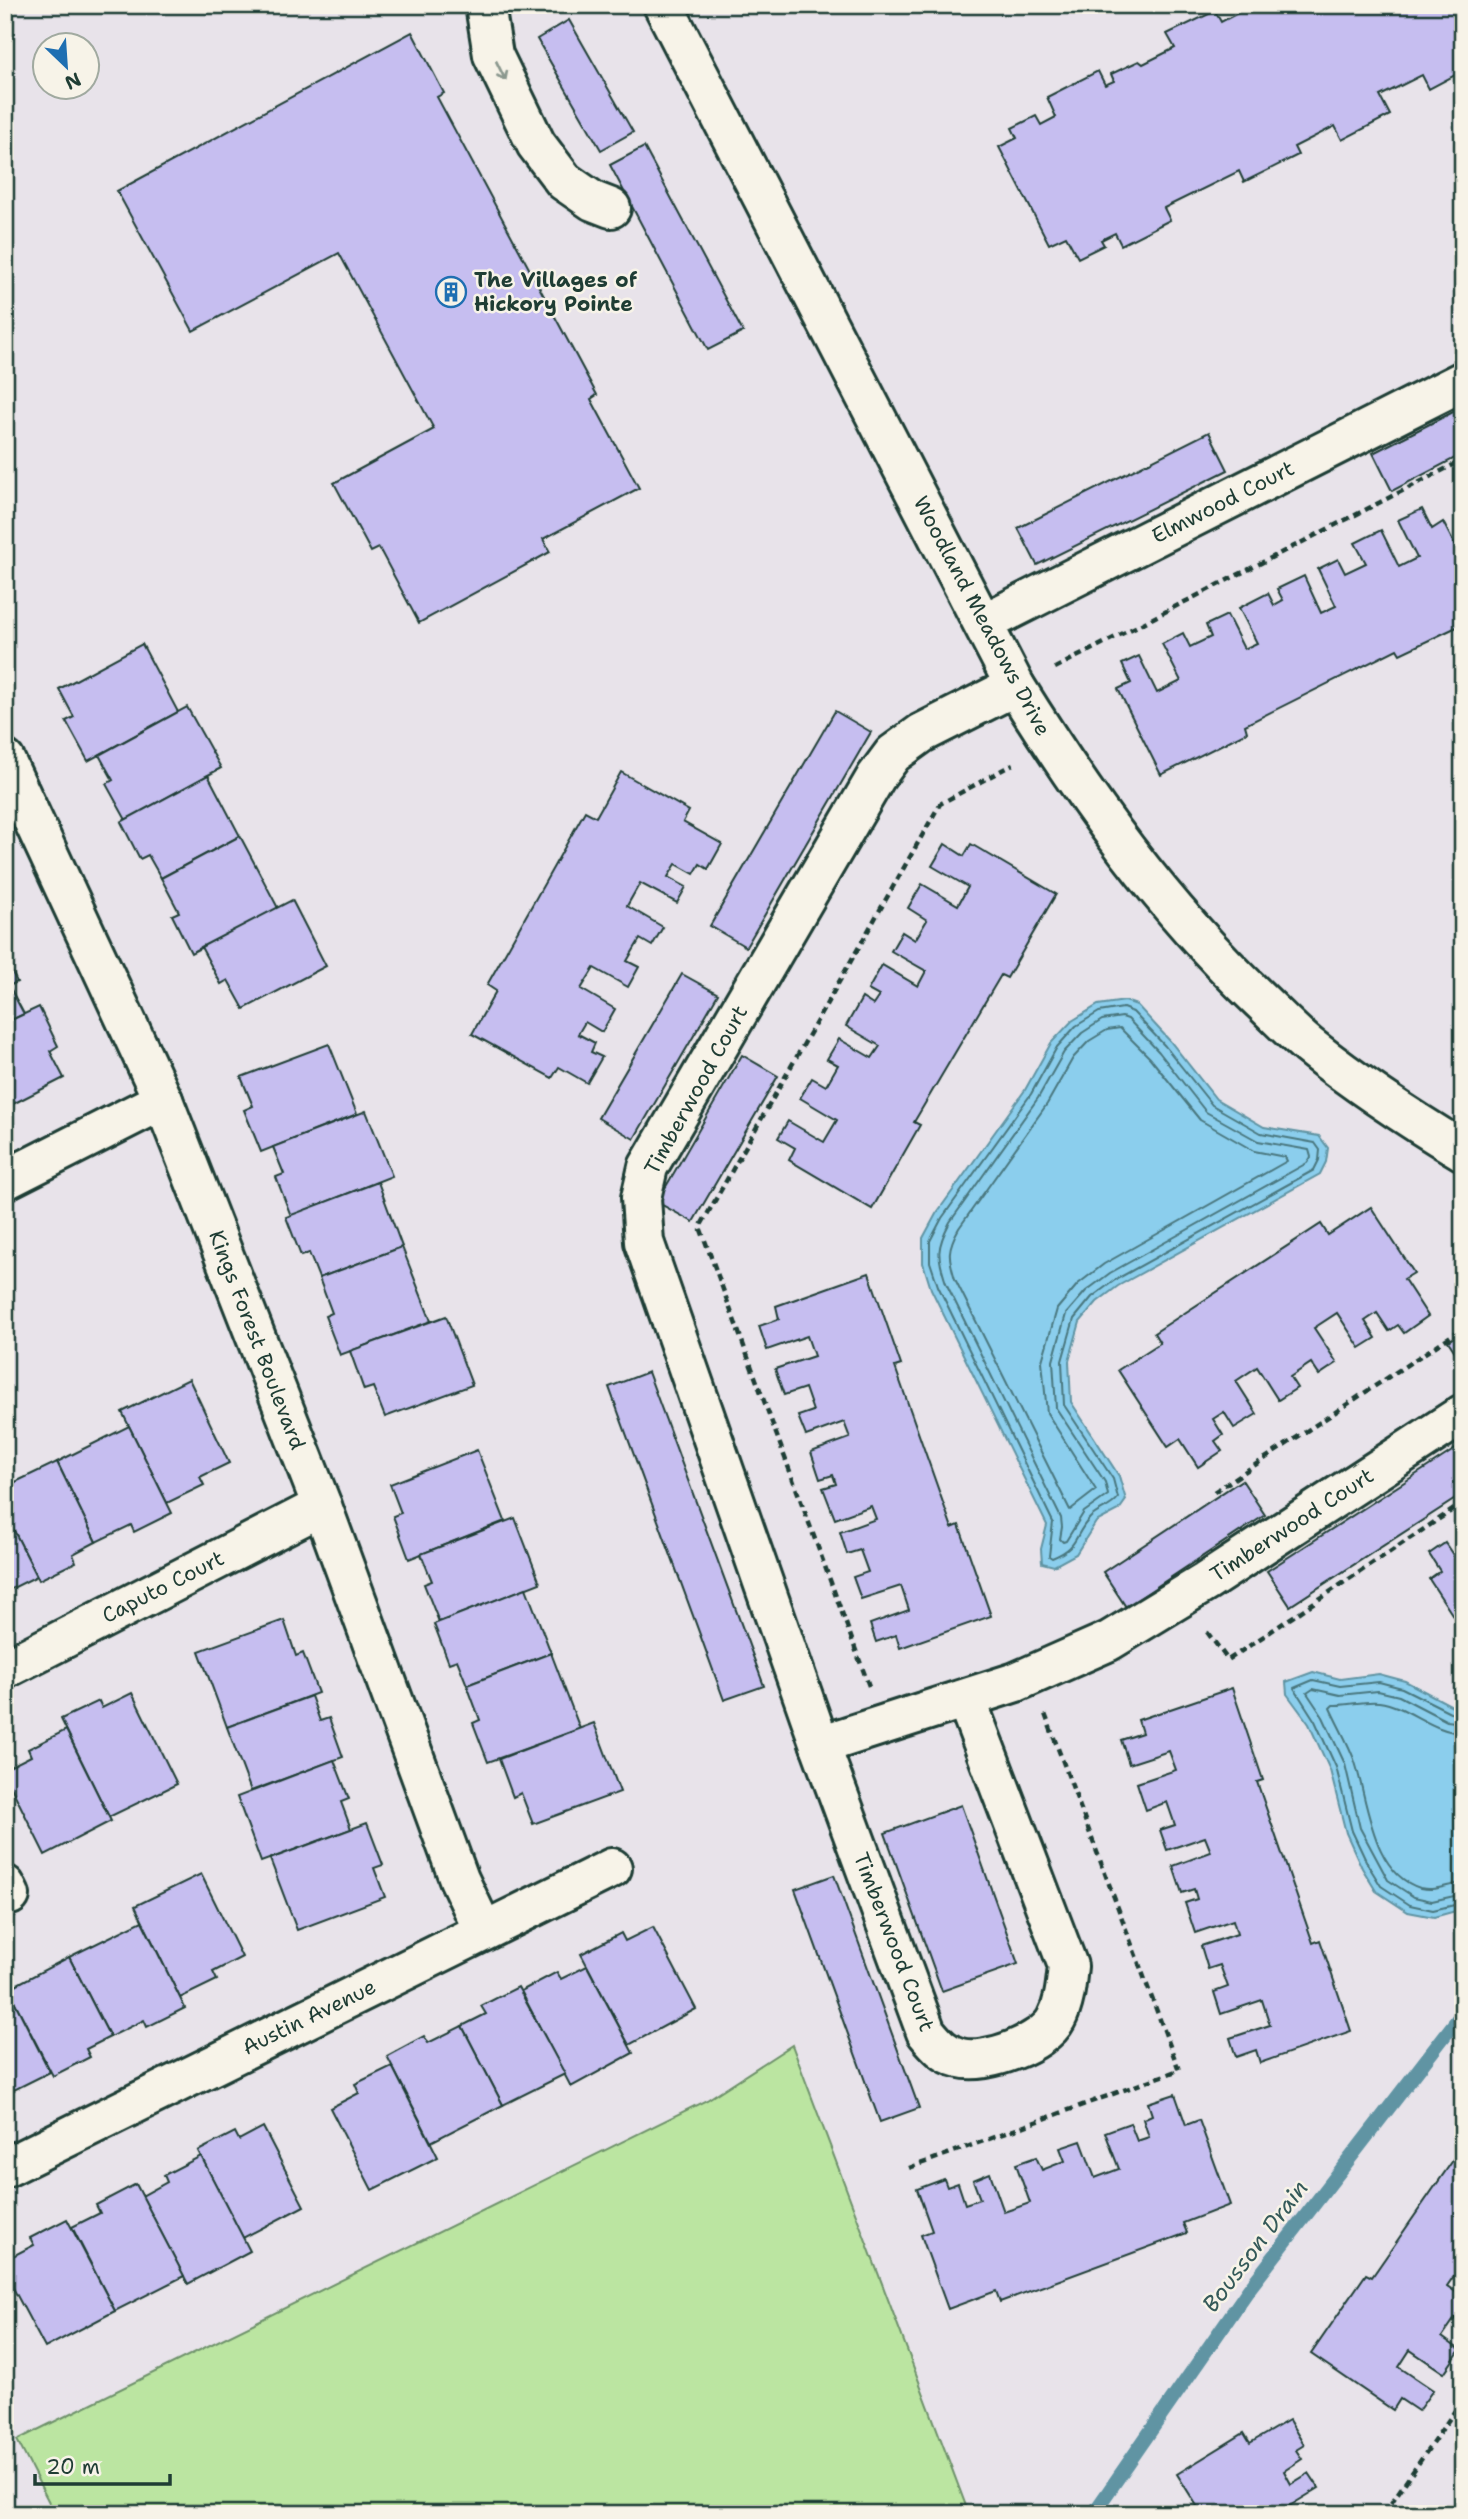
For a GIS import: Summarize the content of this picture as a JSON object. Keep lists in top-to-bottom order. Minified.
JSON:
{"streets":{"street":["Elmwood Court","Woodland Meadows Drive","Timberwood Court","Kings Forest Boulevard","Caputo Court","Austin Avenue"]},"crossings":[["Elmwood Court","Woodland Meadows Drive"],["Woodland Meadows Drive","Timberwood Court"],["Kings Forest Boulevard","Caputo Court"],["Kings Forest Boulevard","Austin Avenue"]],"water":["Bousson Drain"],"places":{"building":["The Villages of Hickory Pointe"]},"scale_bar":"20 m","north":"bottom right"}
